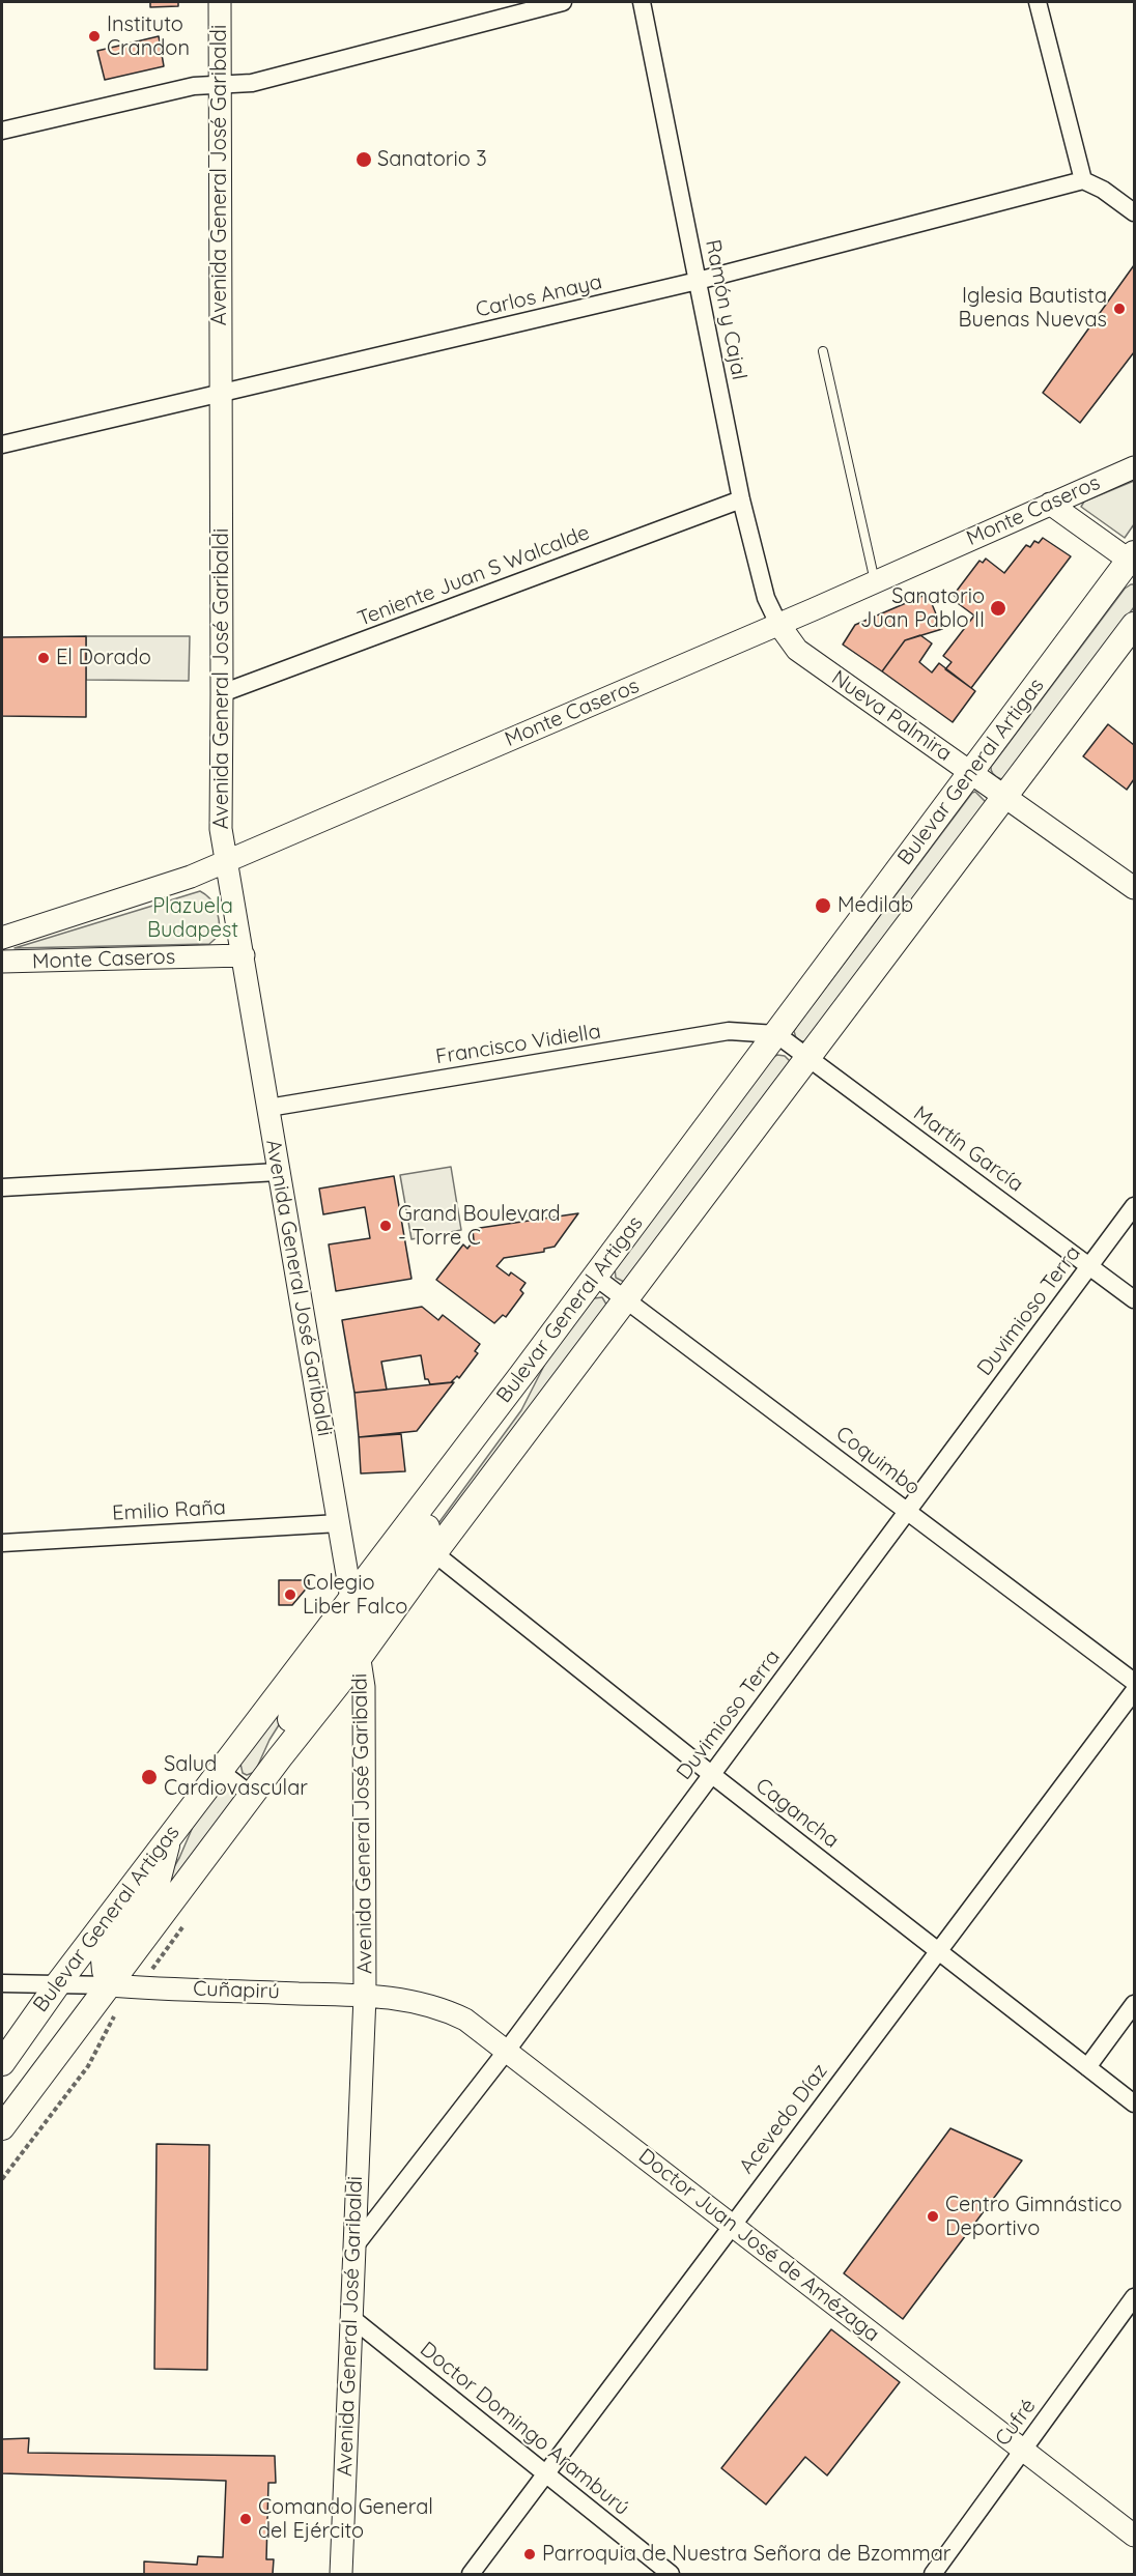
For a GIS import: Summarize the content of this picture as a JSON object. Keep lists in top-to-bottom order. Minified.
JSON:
{"streets":{"main road":["Bulevar General Artigas"],"street":["Avenida General José Garibaldi","Carlos Anaya","Ramón y Cajal","Monte Caseros","Teniente Juan S Walcalde","Nueva Palmira","Francisco Vidiella","Martín García","Duvimioso Terra","Coquimbo","Emilio Raña","Cagancha","Cuñapirú","Acevedo Díaz","Doctor Juan José de Amézaga","Cufré","Doctor Domingo Aramburú"]},"crossings":[["Avenida General José Garibaldi","Carlos Anaya"],["Avenida General José Garibaldi","Monte Caseros"],["Avenida General José Garibaldi","Teniente Juan S Walcalde"],["Avenida General José Garibaldi","Bulevar General Artigas"],["Avenida General José Garibaldi","Francisco Vidiella"],["Avenida General José Garibaldi","Duvimioso Terra"],["Avenida General José Garibaldi","Emilio Raña"],["Avenida General José Garibaldi","Cuñapirú"],["Avenida General José Garibaldi","Doctor Juan José de Amézaga"],["Avenida General José Garibaldi","Doctor Domingo Aramburú"],["Carlos Anaya","Ramón y Cajal"],["Ramón y Cajal","Monte Caseros"],["Ramón y Cajal","Teniente Juan S Walcalde"],["Ramón y Cajal","Nueva Palmira"],["Monte Caseros","Nueva Palmira"],["Nueva Palmira","Bulevar General Artigas"],["Bulevar General Artigas","Francisco Vidiella"],["Bulevar General Artigas","Martín García"],["Bulevar General Artigas","Coquimbo"],["Bulevar General Artigas","Cagancha"],["Bulevar General Artigas","Cuñapirú"],["Francisco Vidiella","Martín García"],["Martín García","Duvimioso Terra"],["Duvimioso Terra","Coquimbo"],["Duvimioso Terra","Cagancha"],["Duvimioso Terra","Doctor Juan José de Amézaga"],["Cagancha","Acevedo Díaz"],["Cuñapirú","Doctor Juan José de Amézaga"],["Acevedo Díaz","Doctor Juan José de Amézaga"],["Acevedo Díaz","Doctor Domingo Aramburú"],["Doctor Juan José de Amézaga","Cufré"]],"parks":["Plazuela Budapest"],"places":["Instituto Crandon","Sanatorio 3","Iglesia Bautista Buenas Nuevas","Sanatorio Juan Pablo II","El Dorado","Medilab","Grand Boulevard - Torre C","Colegio Liber Falco","Salud Cardiovascular","Centro Gimnástico Deportivo","Comando General del Ejército","Parroquia de Nuestra Señora de Bzommar"]}
